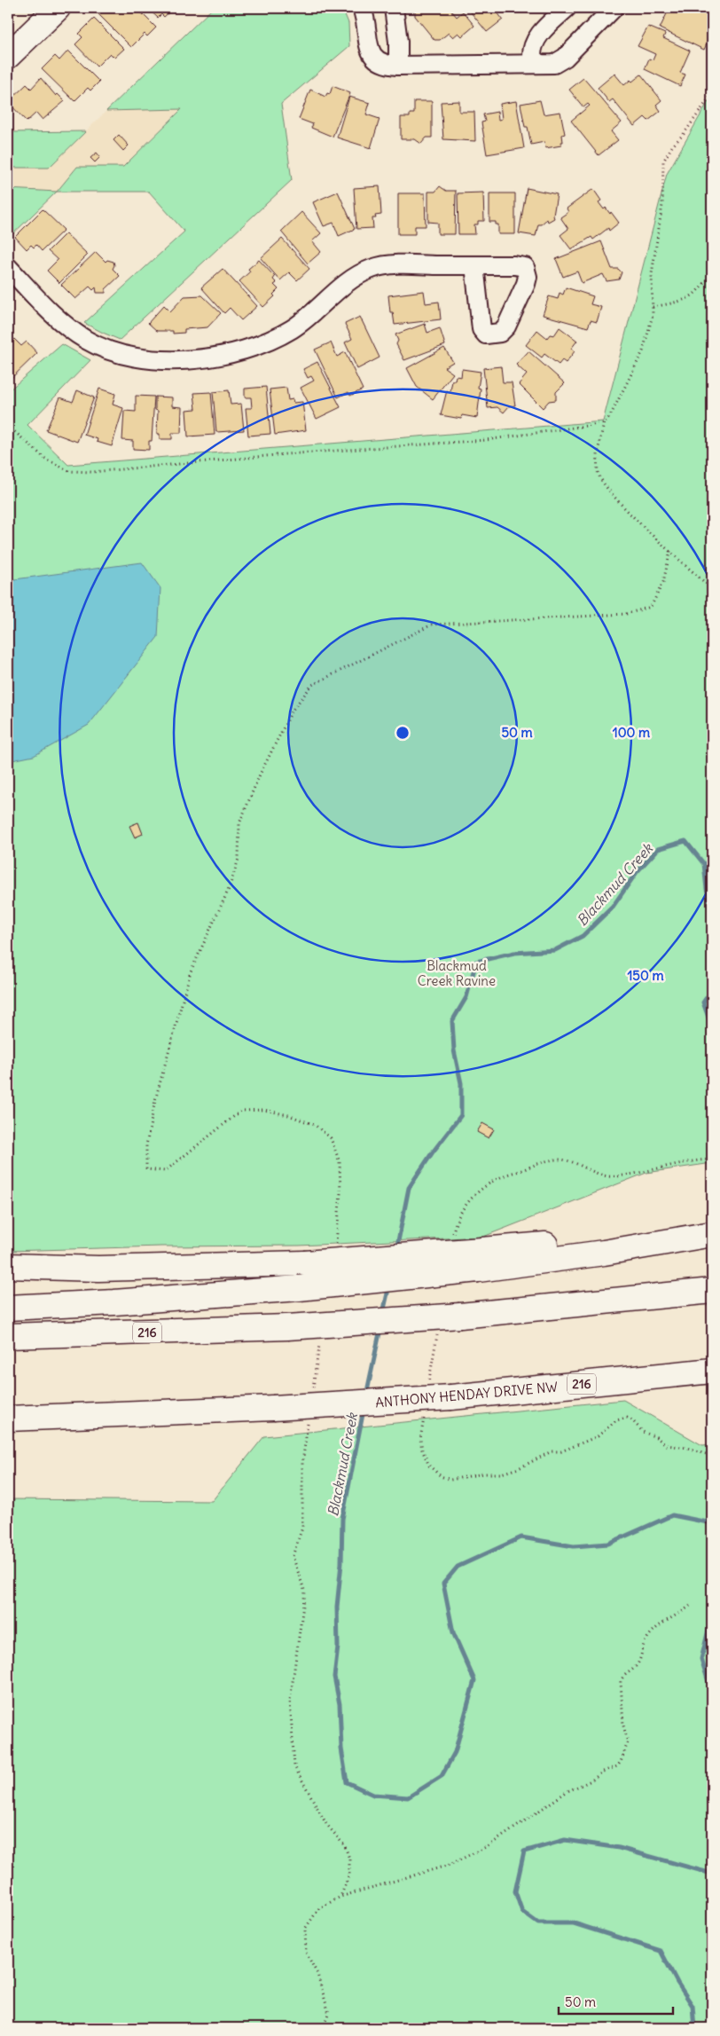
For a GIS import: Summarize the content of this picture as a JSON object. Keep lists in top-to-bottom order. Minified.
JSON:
{"streets":{"main road":["216","ANTHONY HENDAY DRIVE NW"]},"water":["Blackmud Creek"],"parks":["Blackmud Creek Ravine"],"scale_bar":"50 m","rings":["50 m","100 m","150 m"]}
